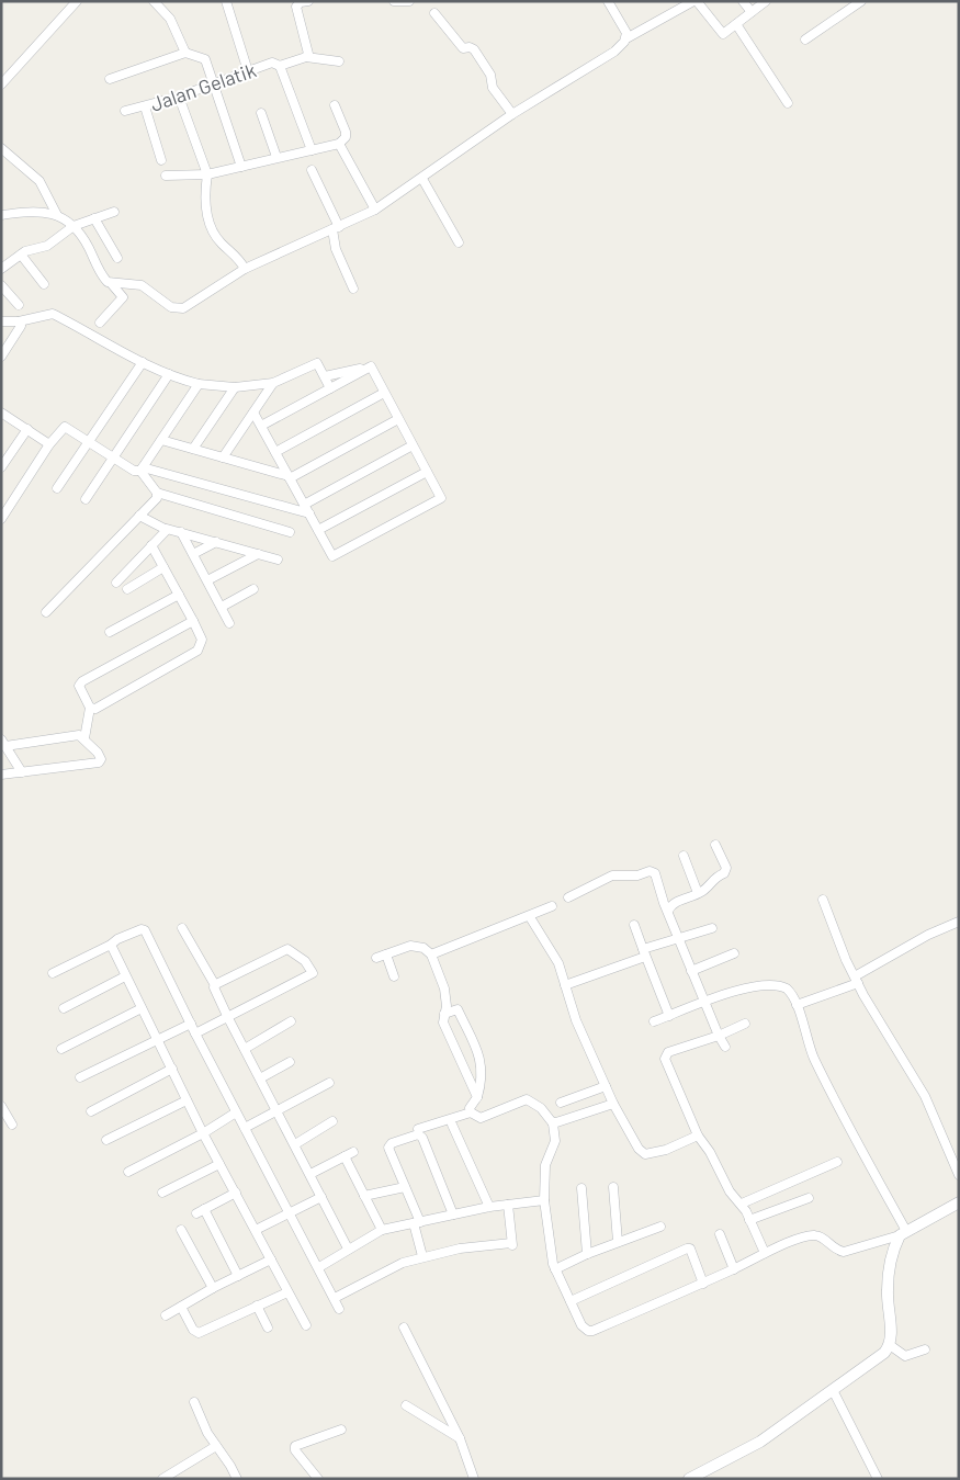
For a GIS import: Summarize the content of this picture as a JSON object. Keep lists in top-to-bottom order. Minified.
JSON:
{"streets":{"street":["Jalan Gelatik"]}}
